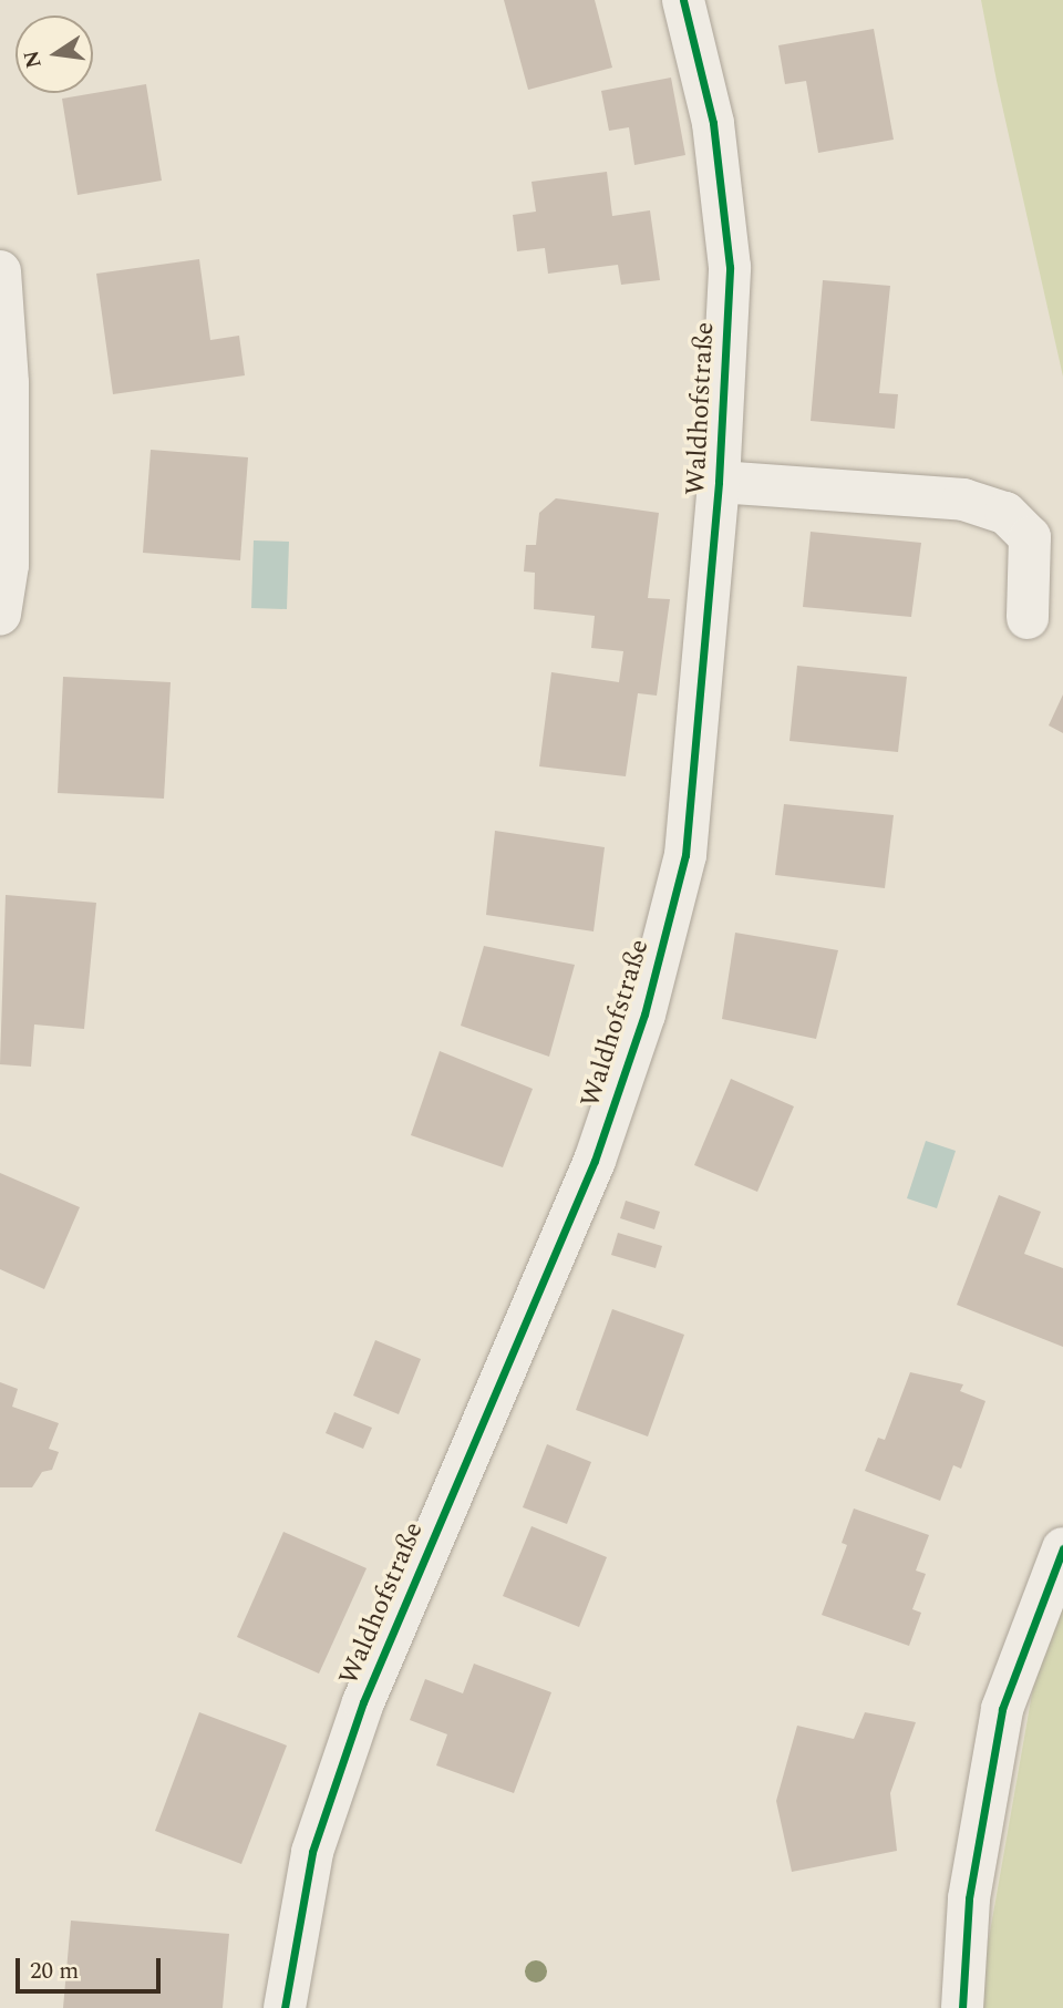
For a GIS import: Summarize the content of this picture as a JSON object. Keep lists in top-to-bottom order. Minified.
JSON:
{"streets":{"street":["Waldhofstraße"]},"scale_bar":"20 m","north":"left"}
